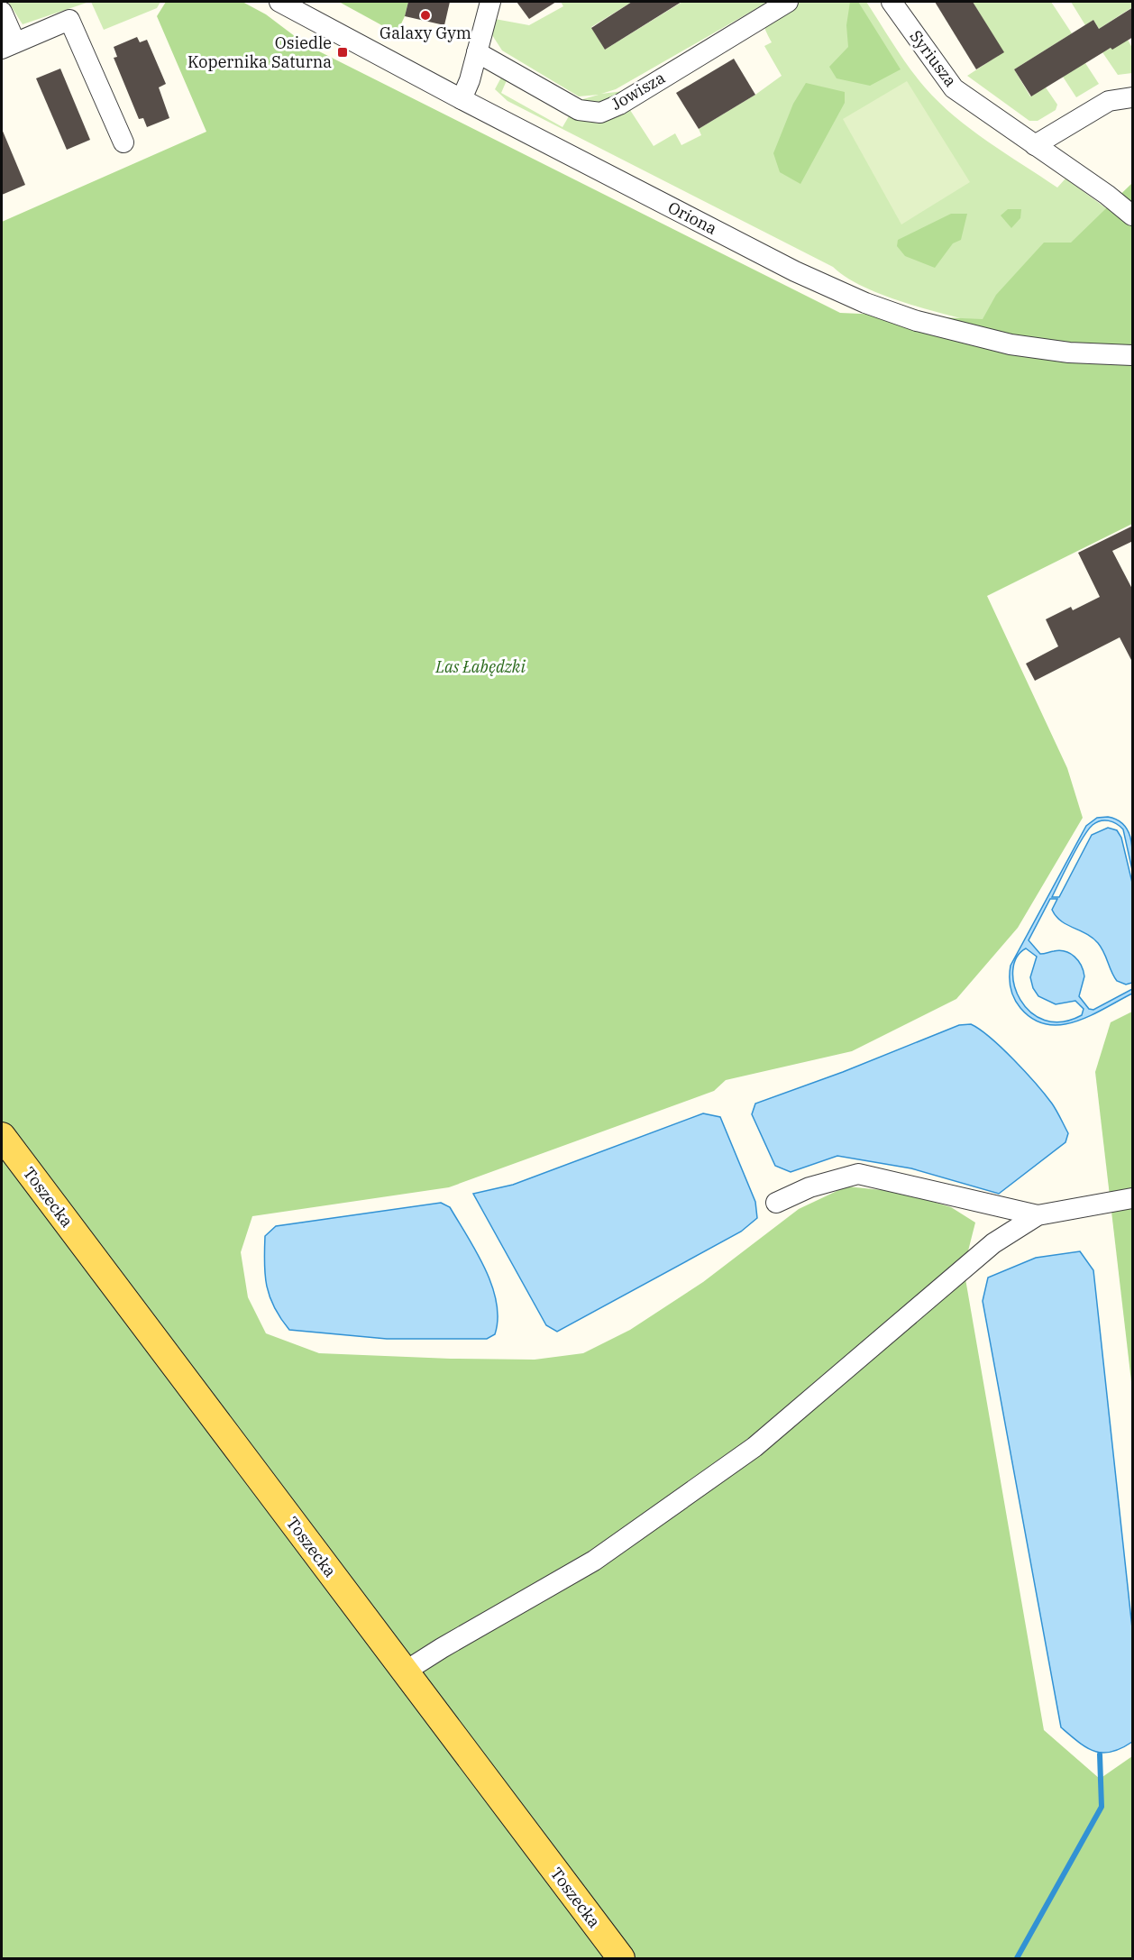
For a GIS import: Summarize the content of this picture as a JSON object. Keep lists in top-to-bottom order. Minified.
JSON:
{"streets":{"main road":["Toszecka"],"street":["Syriusza","Jowisza","Oriona"]},"parks":["Las Łabędzki"],"places":{"other":["Galaxy Gym"],"transit":["Osiedle Kopernika Saturna"]}}
